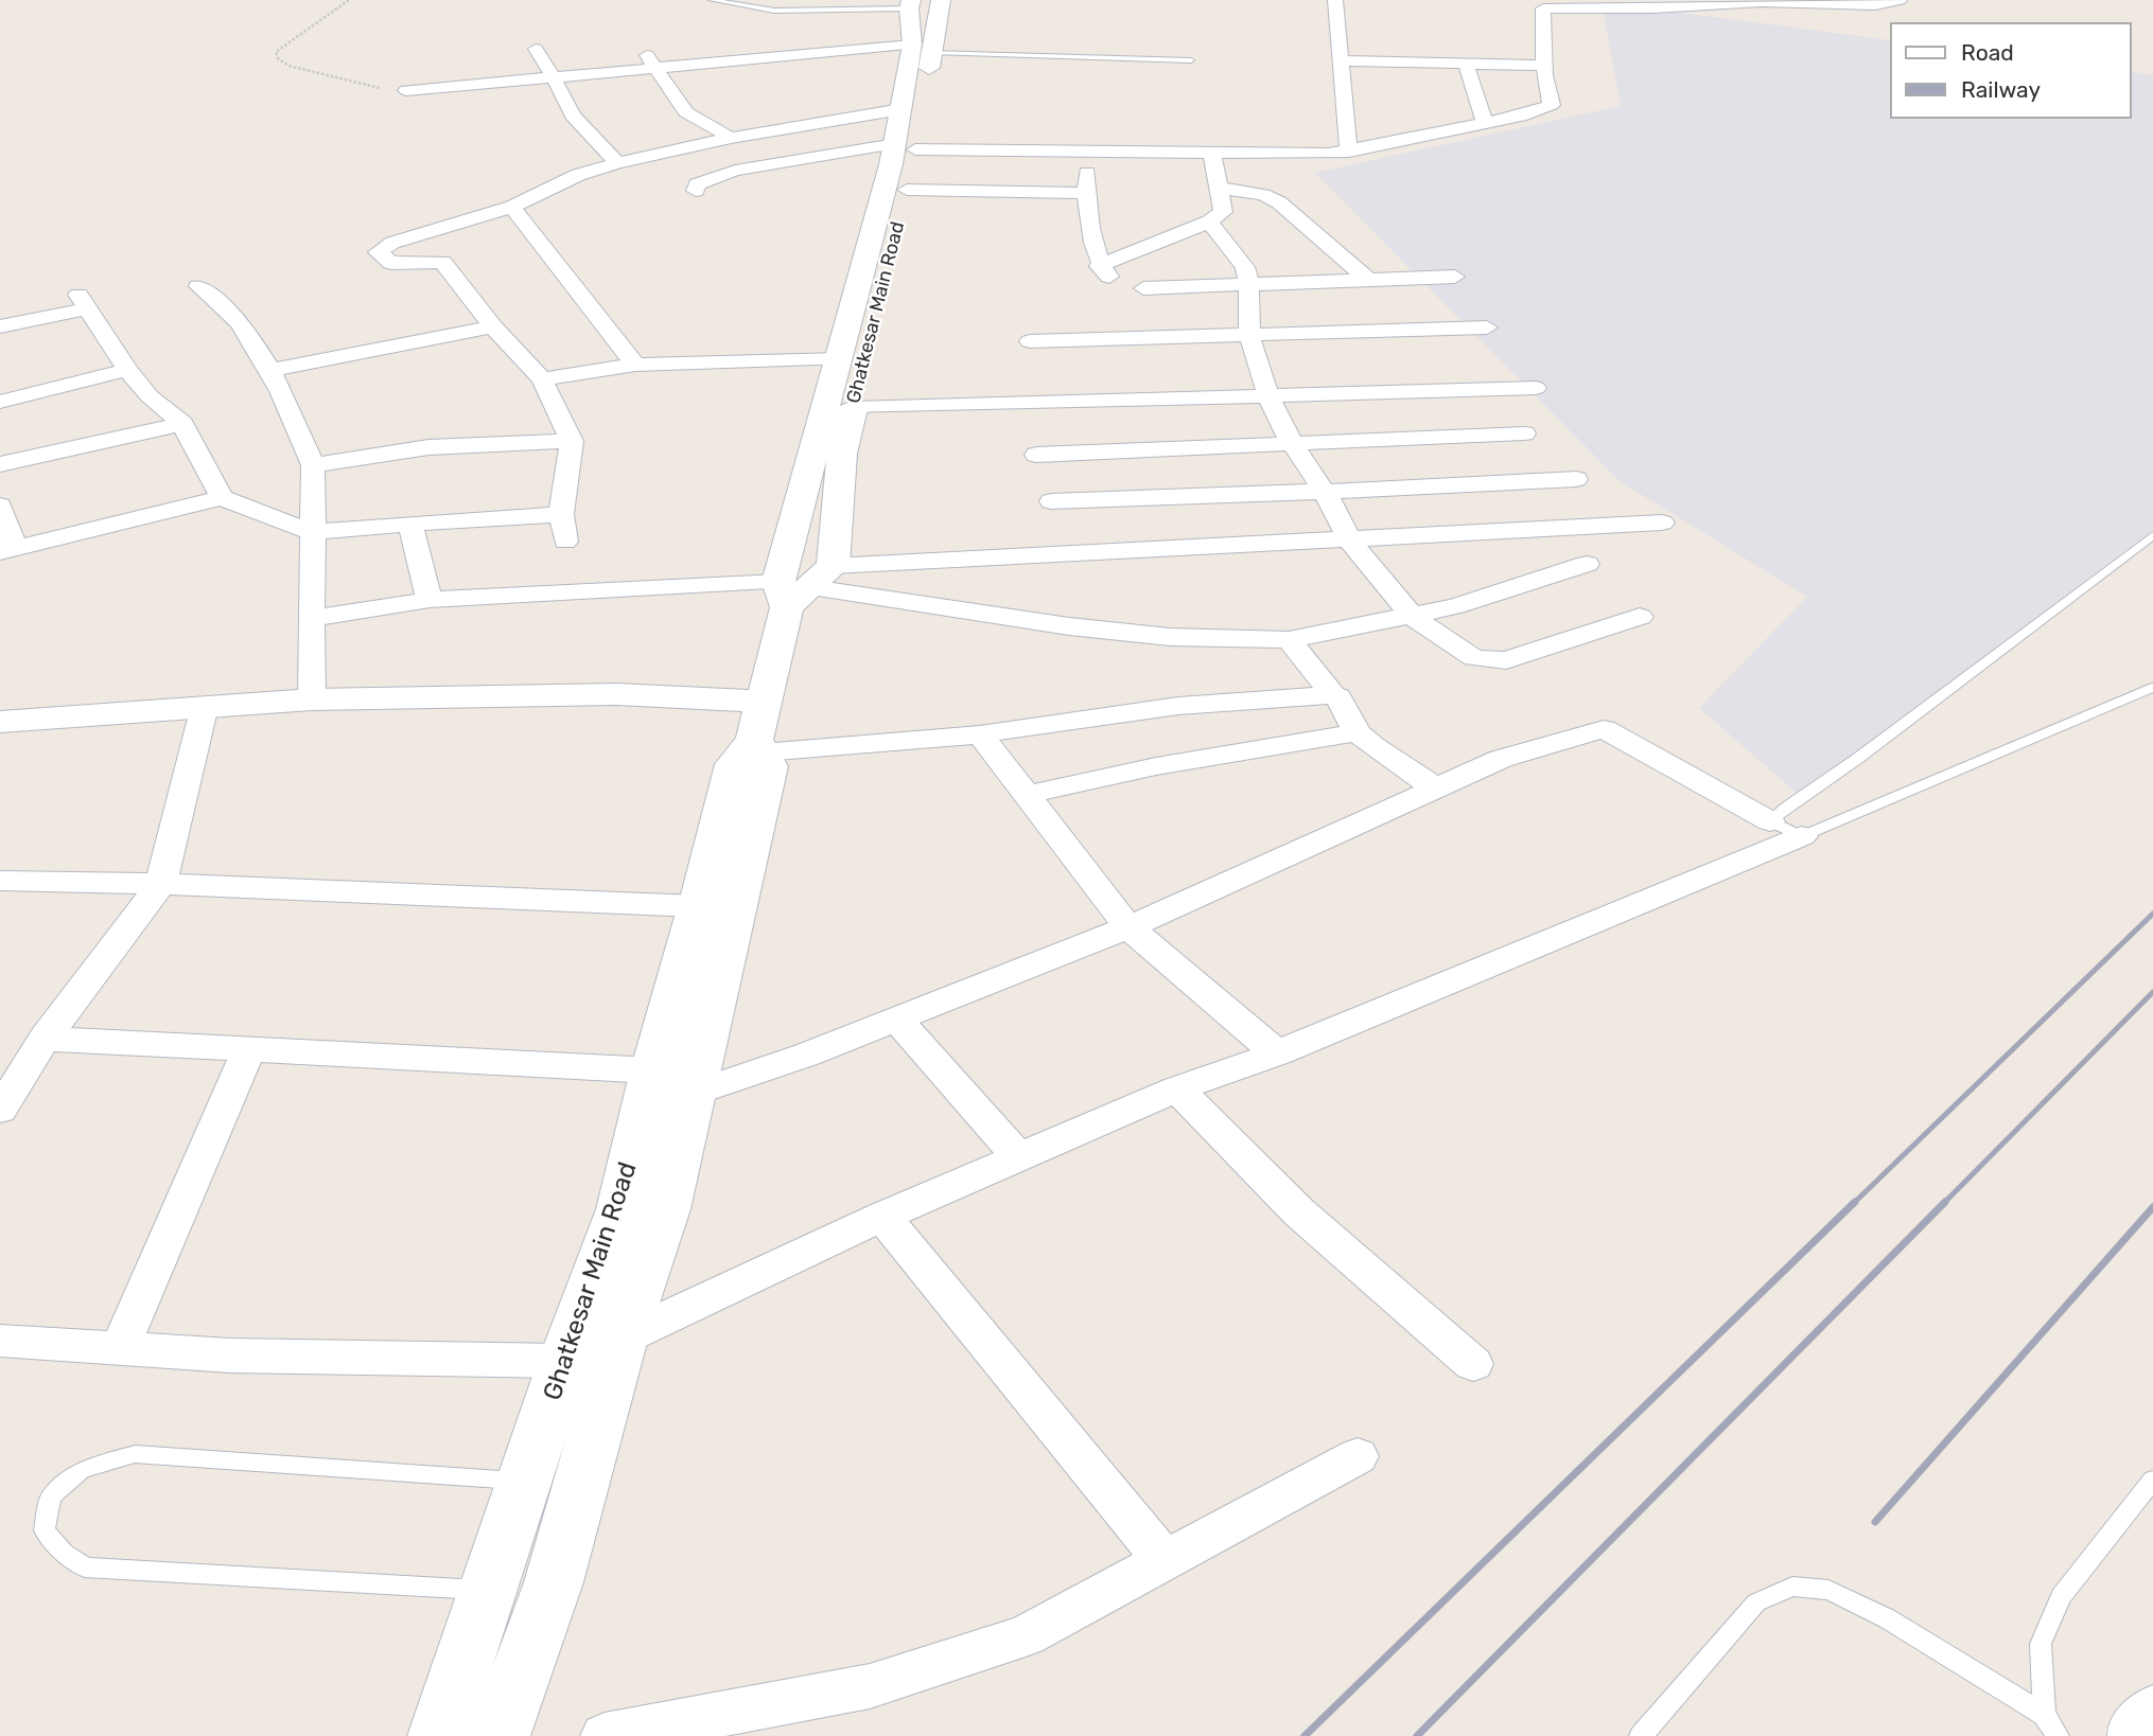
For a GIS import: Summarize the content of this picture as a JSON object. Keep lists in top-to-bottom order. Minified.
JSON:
{"streets":{"main road":["Ghatkesar Main Road"]},"legend":["Road","Railway"]}
